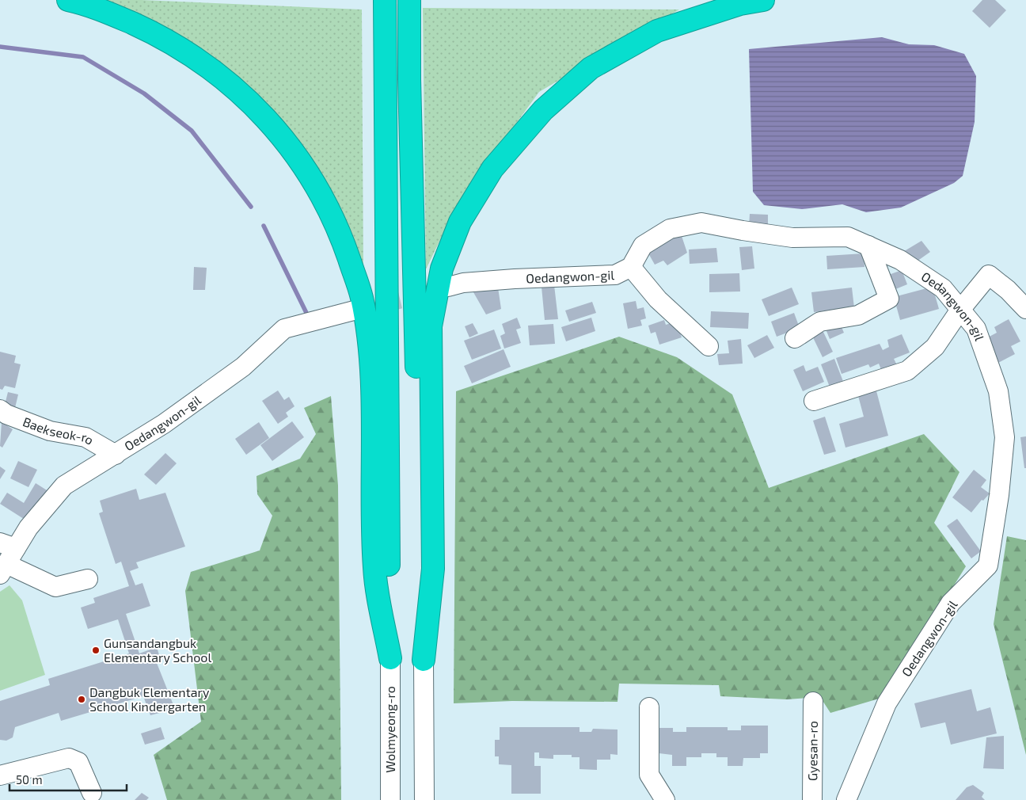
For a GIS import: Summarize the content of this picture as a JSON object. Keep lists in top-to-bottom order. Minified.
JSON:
{"streets":{"street":["Oedangwon-gil","Baekseok-ro","Wolmyeong-ro","Gyesan-ro"]},"crossings":[["Oedangwon-gil","Baekseok-ro"]],"places":["Gunsandangbuk Elementary School","Dangbuk Elementary School Kindergarten"],"scale_bar":"50 m"}
